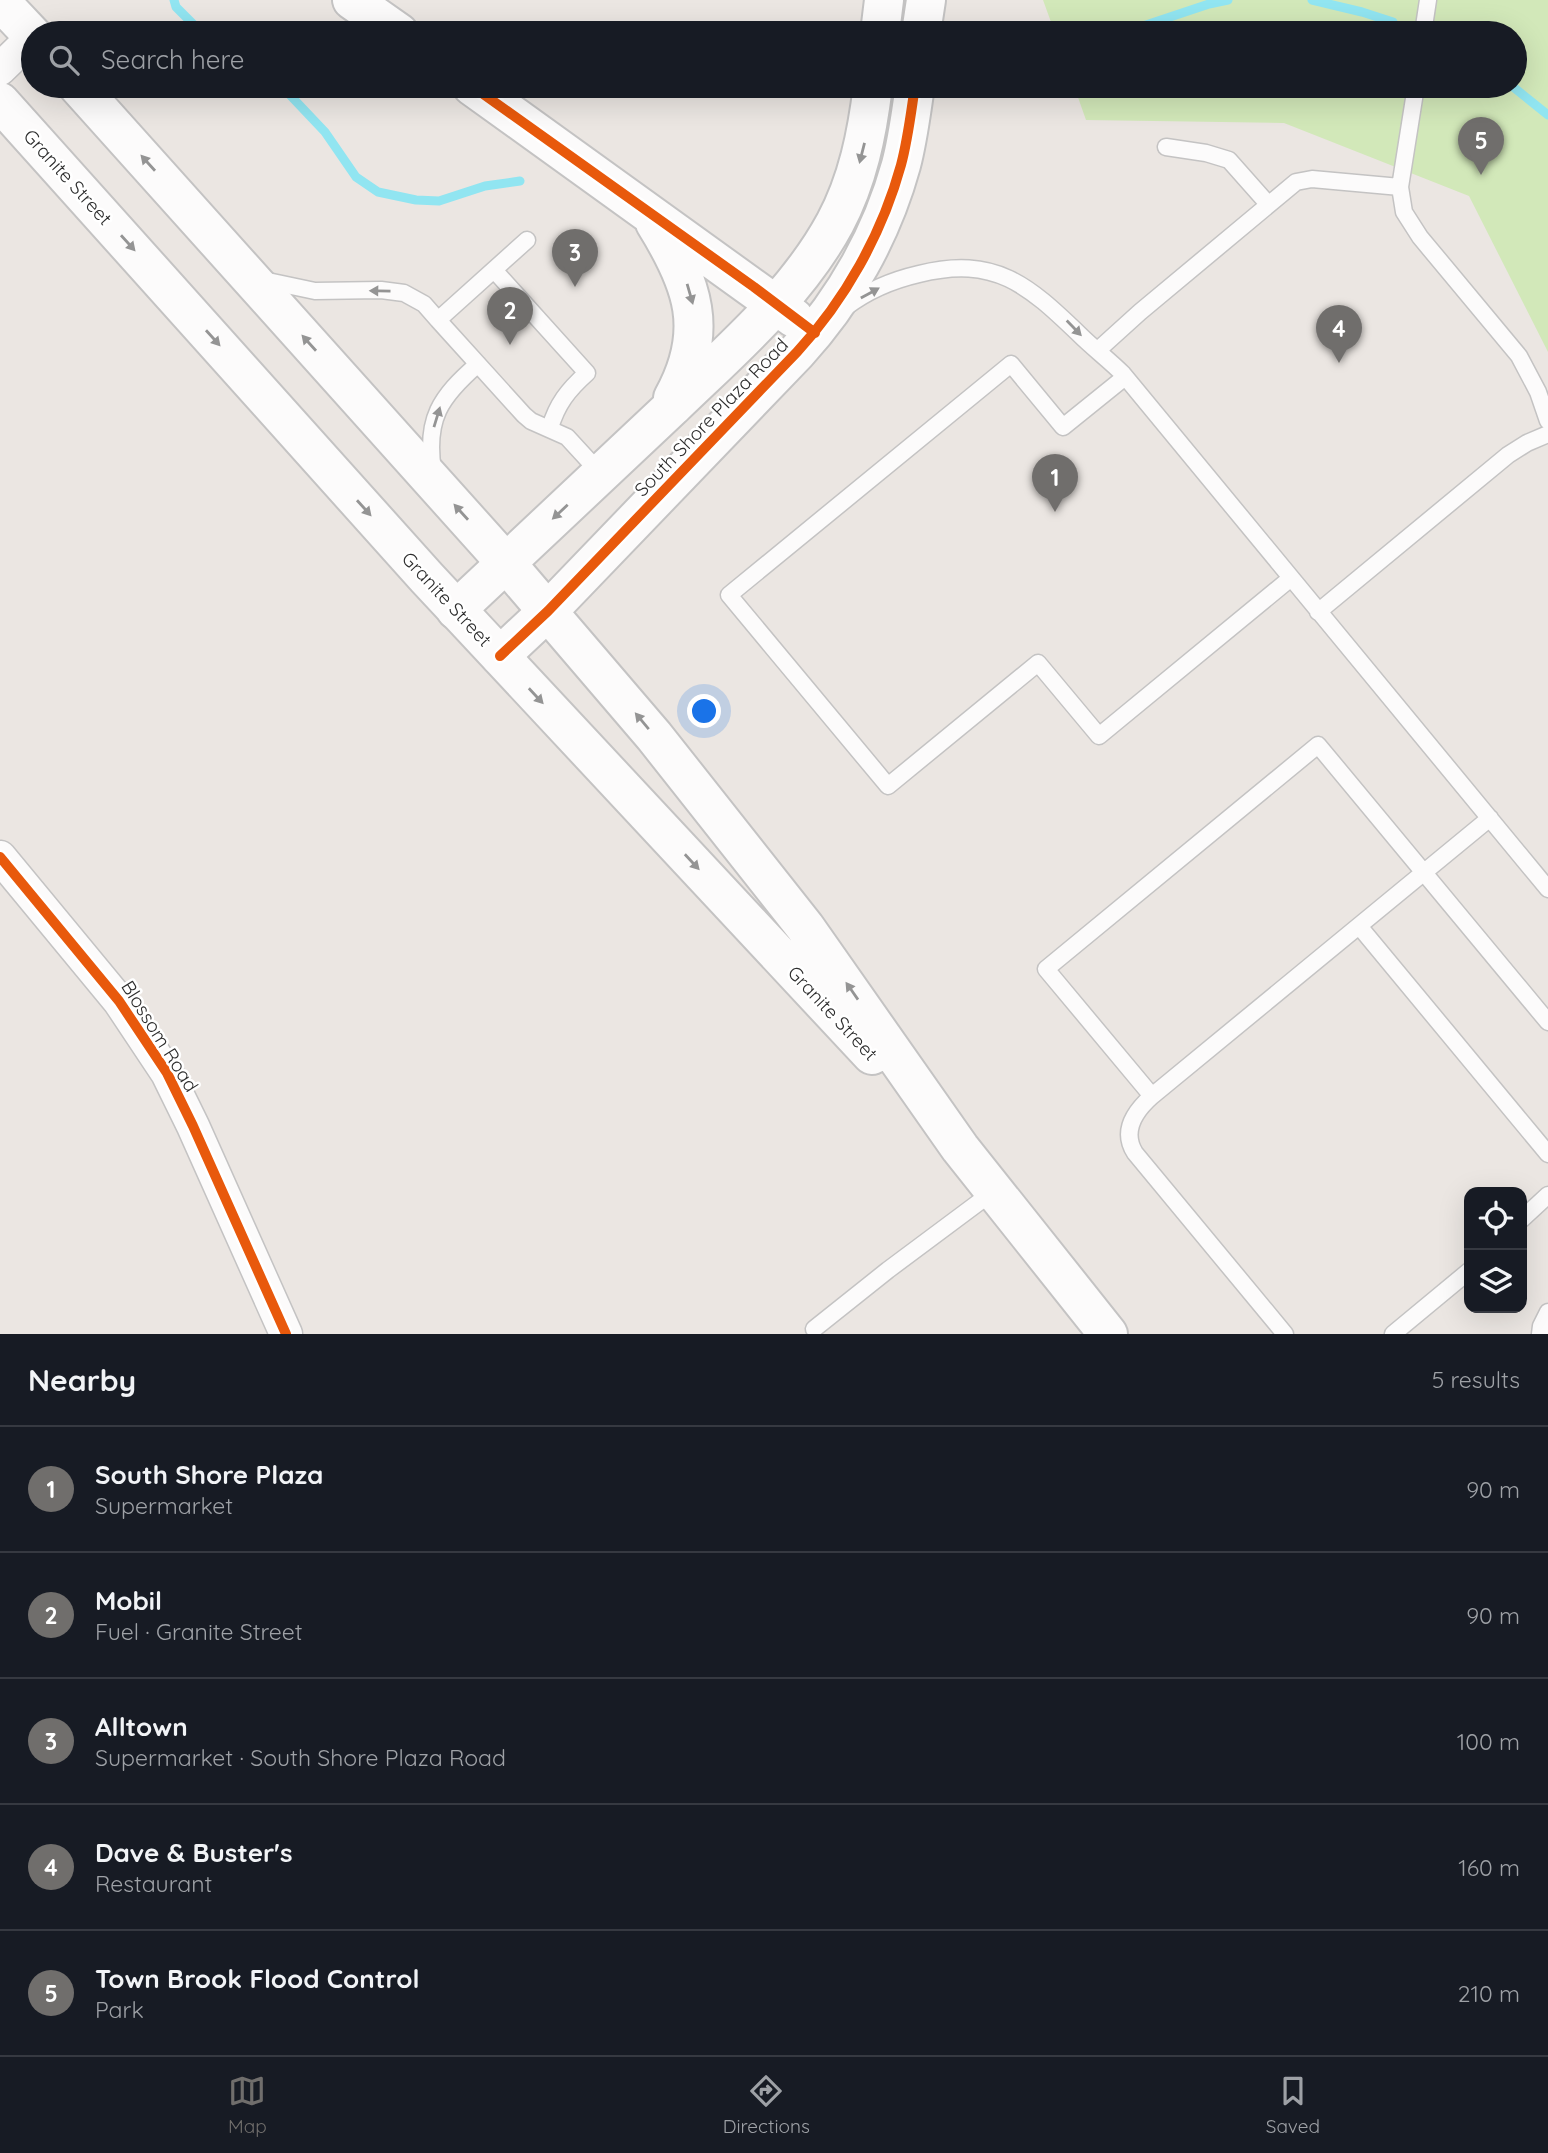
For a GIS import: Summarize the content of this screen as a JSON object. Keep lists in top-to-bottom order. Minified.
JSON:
{"streets":{"main road":["Granite Street","South Shore Plaza Road"],"street":["Blossom Road"]},"crossings":[["Granite Street","South Shore Plaza Road"]],"page":{"search":"Search here","pins":["5","3","2","4","1"],"heading":["Nearby","5 results"],"list":[{"mark":"1","name":"South Shore Plaza","note":"Supermarket","value":"90 m"},{"mark":"2","name":"Mobil","note":"Fuel · Granite Street","value":"90 m"},{"mark":"3","name":"Alltown","note":"Supermarket · South Shore Plaza Road","value":"100 m"},{"mark":"4","name":"Dave & Buster's","note":"Restaurant","value":"160 m"},{"mark":"5","name":"Town Brook Flood Control","note":"Park","value":"210 m"}],"nav":["Map","Directions","Saved"]}}
